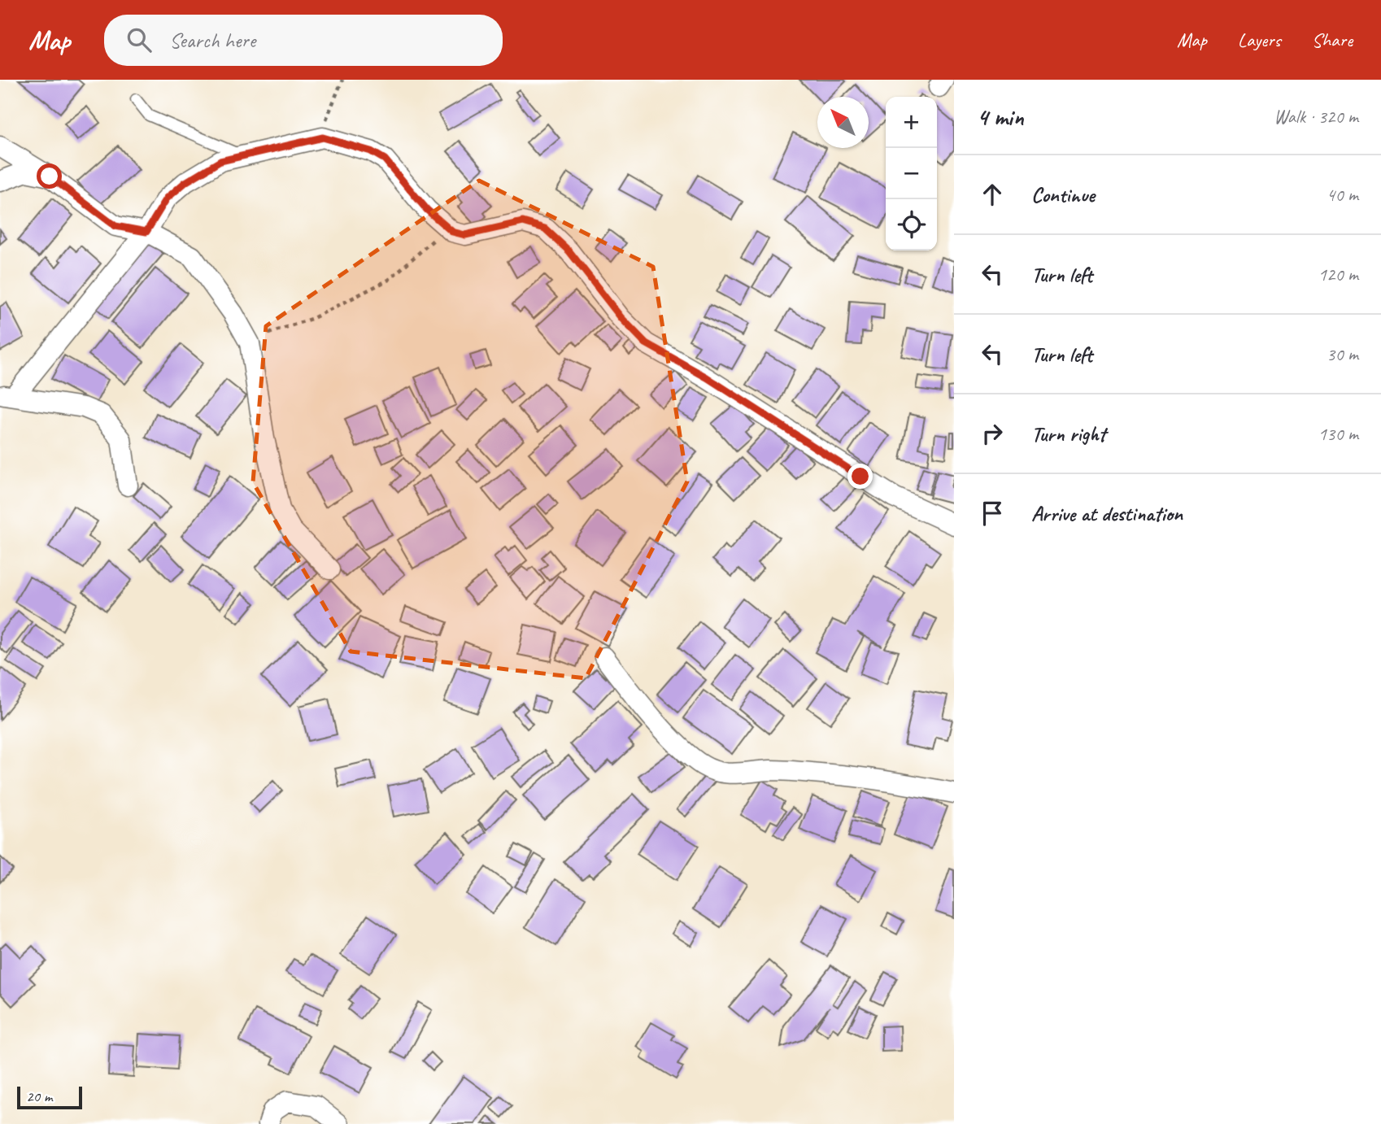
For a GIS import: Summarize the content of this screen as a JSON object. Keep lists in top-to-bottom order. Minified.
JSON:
{"scale_bar":"20 m","north":"top left","page":{"header":"Map","search":"Search here","nav":["Map","Layers","Share"],"heading":["4 min","Walk · 320 m"],"map_buttons":["+","−"],"list":[["Continue","40 m"],["Turn left","120 m"],["Turn left","30 m"],["Turn right","130 m"],"Arrive at destination"],"scale":"20 m"}}
